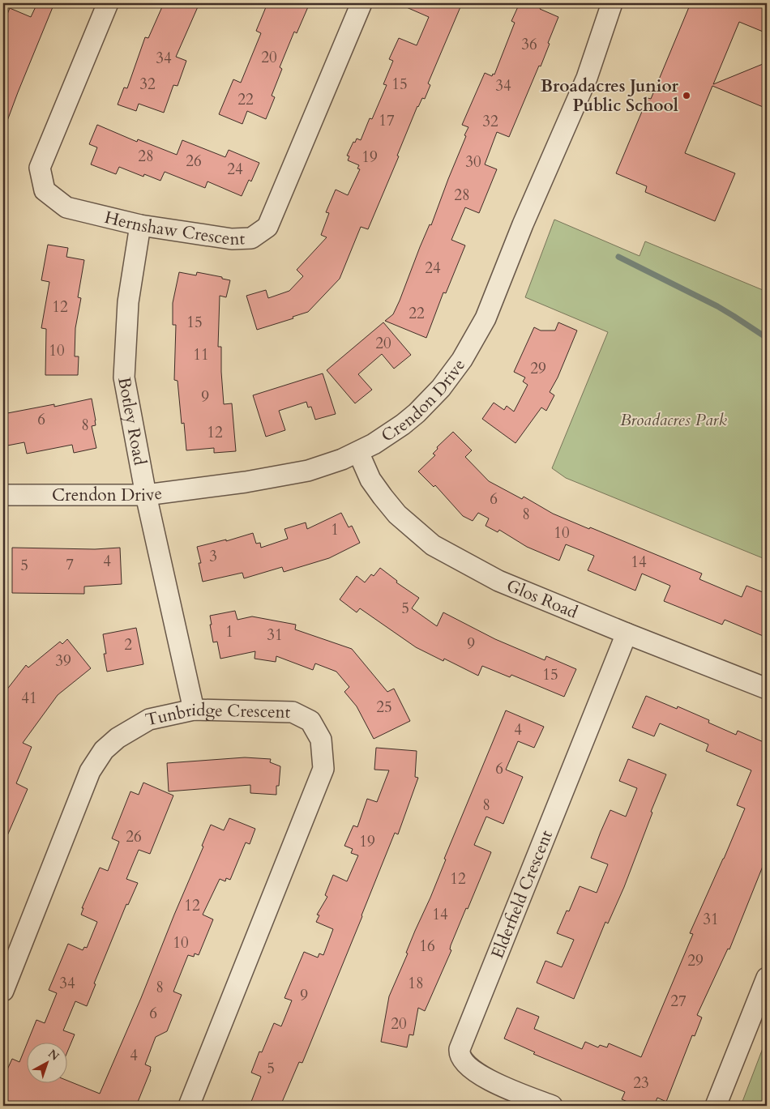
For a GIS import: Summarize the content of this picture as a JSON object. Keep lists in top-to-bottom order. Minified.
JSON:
{"streets":{"street":["Hernshaw Crescent","Crendon Drive","Botley Road","Glos Road","Tunbridge Crescent","Elderfield Crescent"]},"crossings":[["Hernshaw Crescent","Botley Road"],["Crendon Drive","Botley Road"],["Crendon Drive","Glos Road"],["Botley Road","Tunbridge Crescent"],["Glos Road","Elderfield Crescent"]],"parks":["Broadacres Park"],"places":["Broadacres Junior Public School"],"house_numbers":["36","20","34","32","15","34","22","17","32","28","19","26","30","24","28","24","12","22","15","20","10","11","29","9","6","8","12","6","8","1","10","3","4","14","7","5","5","1","31","9","2","39","15","41","25","4","6","8","26","19","12","12","14","31","10","16","29","34","18","8","9","27","6","20","4","5","23"],"north":"top right"}
